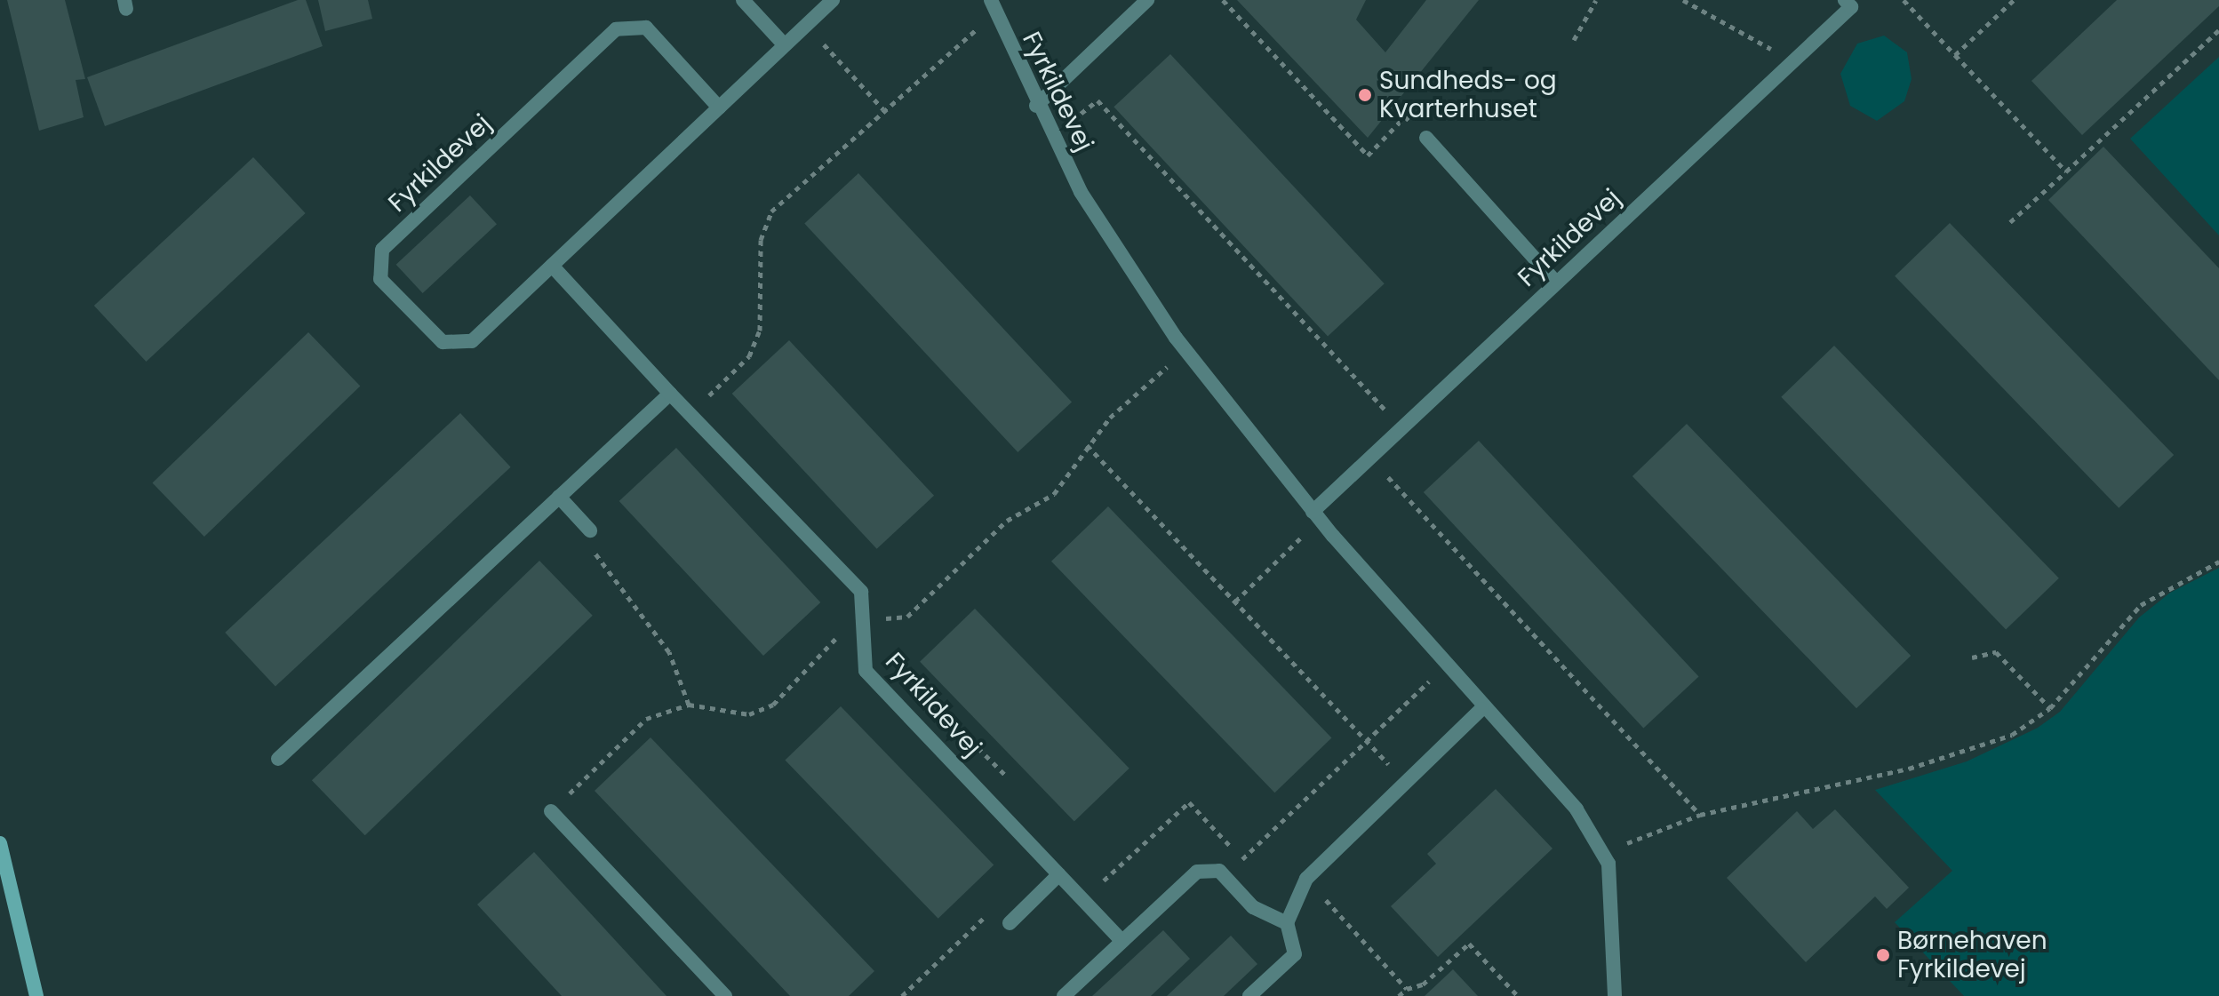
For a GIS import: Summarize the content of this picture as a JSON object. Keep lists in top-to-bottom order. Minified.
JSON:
{"streets":{"street":["Fyrkildevej"]},"places":["Sundheds- og Kvarterhuset","Børnehaven Fyrkildevej"]}
